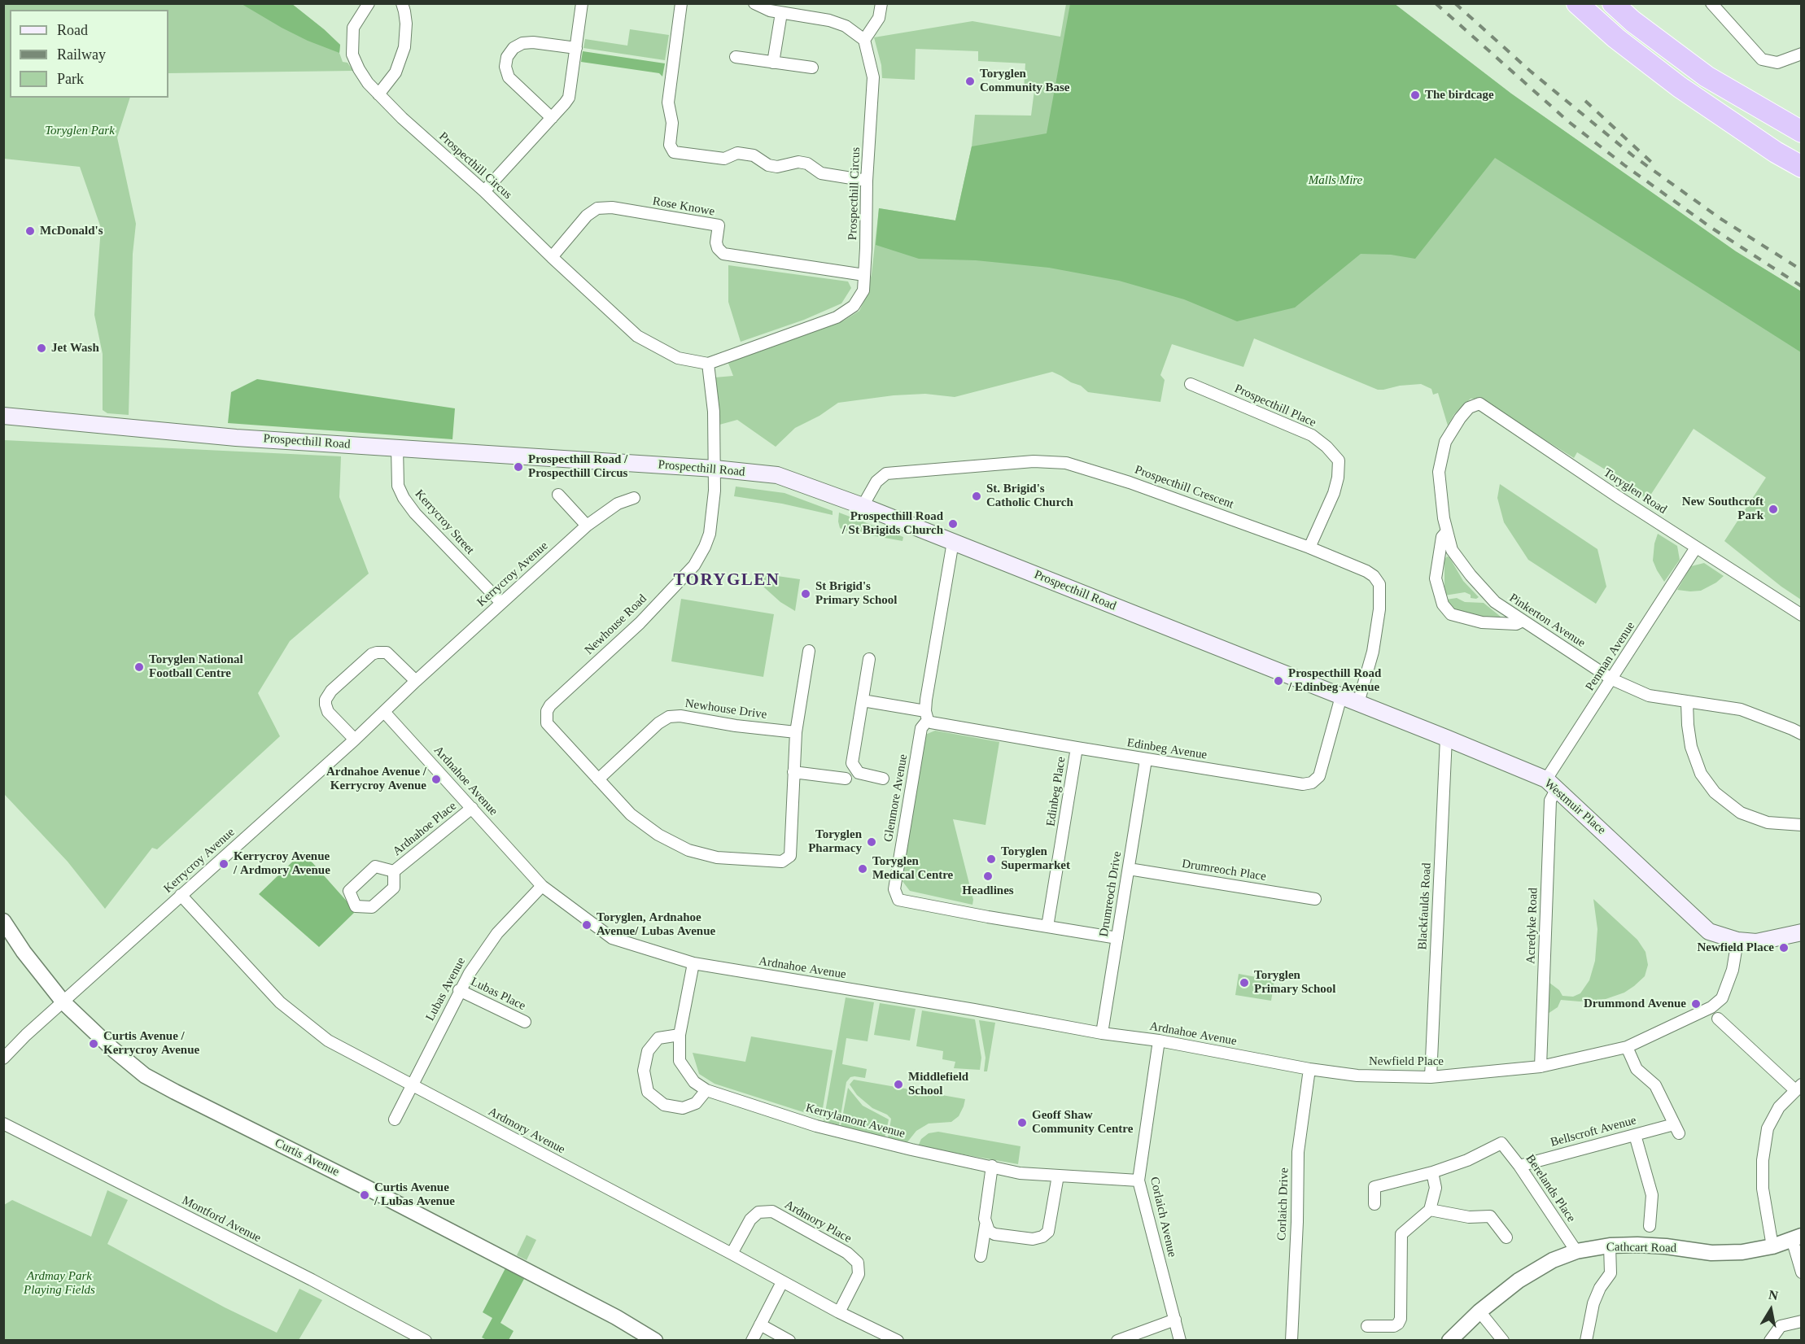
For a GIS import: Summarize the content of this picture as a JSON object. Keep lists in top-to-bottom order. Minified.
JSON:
{"streets":{"main road":["Prospecthill Road","Westmuir Place"],"street":["Prospecthill Circus","Rose Knowe","Prospecthill Place","Prospecthill Crescent","Toryglen Road","Kerrycroy Street","Kerrycroy Avenue","Pinkerton Avenue","Newhouse Road","Penman Avenue","Newhouse Drive","Edinbeg Avenue","Ardnahoe Avenue","Edinbeg Place","Glenmore Avenue","Ardnahoe Place","Drumreoch Place","Drumreoch Drive","Blackfaulds Road","Acredyke Road","Lubas Avenue","Lubas Place","Newfield Place","Kerrylamont Avenue","Ardmory Avenue","Bellscroft Avenue","Curtis Avenue","Berelands Place","Corlaich Drive","Corlaich Avenue","Montford Avenue","Ardmory Place","Cathcart Road"]},"crossings":[["Prospecthill Circus","Rose Knowe"],["Prospecthill Place","Prospecthill Crescent"],["Prospecthill Road","Prospecthill Crescent"],["Prospecthill Road","Kerrycroy Street"],["Prospecthill Road","Newhouse Road"],["Prospecthill Road","Edinbeg Avenue"],["Prospecthill Road","Glenmore Avenue"],["Prospecthill Road","Westmuir Place"],["Prospecthill Crescent","Westmuir Place"],["Toryglen Road","Pinkerton Avenue"],["Toryglen Road","Penman Avenue"],["Kerrycroy Street","Kerrycroy Avenue"],["Kerrycroy Avenue","Ardnahoe Avenue"],["Kerrycroy Avenue","Ardmory Avenue"],["Kerrycroy Avenue","Curtis Avenue"],["Pinkerton Avenue","Penman Avenue"],["Newhouse Road","Newhouse Drive"],["Penman Avenue","Westmuir Place"],["Penman Avenue","Acredyke Road"],["Edinbeg Avenue","Edinbeg Place"],["Edinbeg Avenue","Glenmore Avenue"],["Edinbeg Avenue","Drumreoch Drive"],["Ardnahoe Avenue","Ardnahoe Place"],["Ardnahoe Avenue","Drumreoch Drive"],["Ardnahoe Avenue","Lubas Avenue"],["Ardnahoe Avenue","Newfield Place"],["Ardnahoe Avenue","Kerrylamont Avenue"],["Ardnahoe Avenue","Corlaich Drive"],["Ardnahoe Avenue","Corlaich Avenue"],["Edinbeg Place","Glenmore Avenue"],["Glenmore Avenue","Drumreoch Drive"],["Westmuir Place","Blackfaulds Road"],["Westmuir Place","Acredyke Road"],["Westmuir Place","Newfield Place"],["Drumreoch Place","Drumreoch Drive"],["Blackfaulds Road","Newfield Place"],["Acredyke Road","Newfield Place"],["Lubas Avenue","Lubas Place"],["Lubas Avenue","Ardmory Avenue"],["Newfield Place","Bellscroft Avenue"],["Newfield Place","Corlaich Drive"],["Kerrylamont Avenue","Corlaich Avenue"],["Ardmory Avenue","Ardmory Place"],["Bellscroft Avenue","Berelands Place"],["Berelands Place","Cathcart Road"]],"districts":["TORYGLEN"],"parks":["Toryglen Park","Malls Mire","Ardmay Park Playing Fields"],"places":["Toryglen Community Base","The birdcage","McDonald's","Jet Wash","Prospecthill Road / Prospecthill Circus","St. Brigid's Catholic Church","New Southcroft Park","Prospecthill Road / St Brigids Church","St Brigid's Primary School","Toryglen National Football Centre","Prospecthill Road / Edinbeg Avenue","Ardnahoe Avenue / Kerrycroy Avenue","Toryglen Pharmacy","Toryglen Supermarket","Kerrycroy Avenue / Ardmory Avenue","Toryglen Medical Centre","Headlines","Toryglen, Ardnahoe Avenue/ Lubas Avenue","Newfield Place","Toryglen Primary School","Drummond Avenue","Curtis Avenue / Kerrycroy Avenue","Middlefield School","Geoff Shaw Community Centre","Curtis Avenue / Lubas Avenue"],"legend":["Road","Railway","Park"],"north":"top"}
